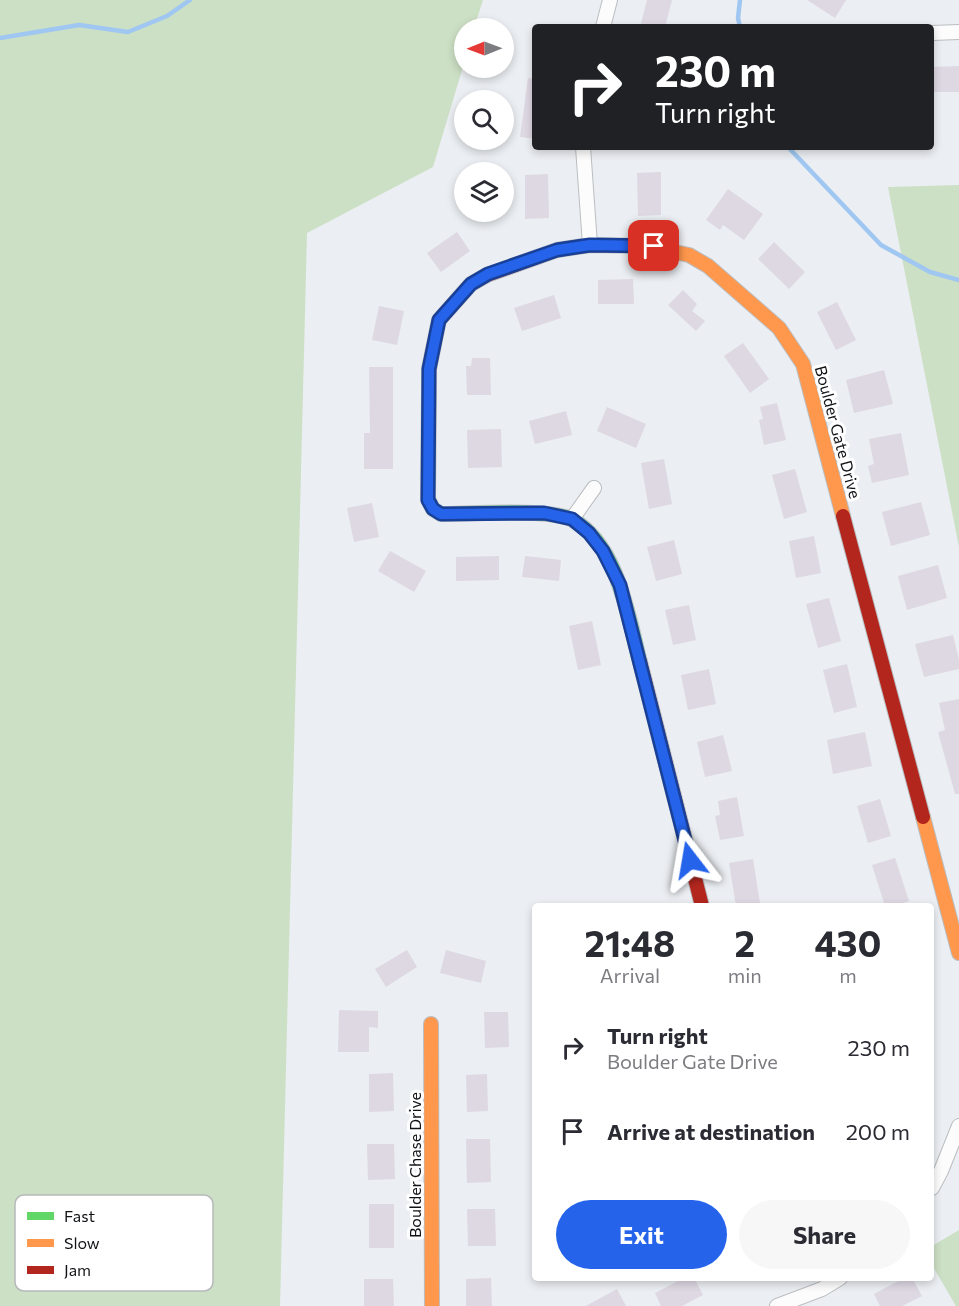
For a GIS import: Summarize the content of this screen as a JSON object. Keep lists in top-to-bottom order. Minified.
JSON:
{"streets":{"street":["Boulder Gate Drive","Boulder Chase Drive"]},"legend":["Fast","Slow","Jam"],"north":"left","page":{"turn":["230 m","Turn right"],"eta":["21:48","Arrival","2","min","430","m"],"list":[{"name":"Turn right","note":"Boulder Gate Drive","value":"230 m"},{"name":"Arrive at destination","value":"200 m"}],"buttons":["Exit","Share"]}}
